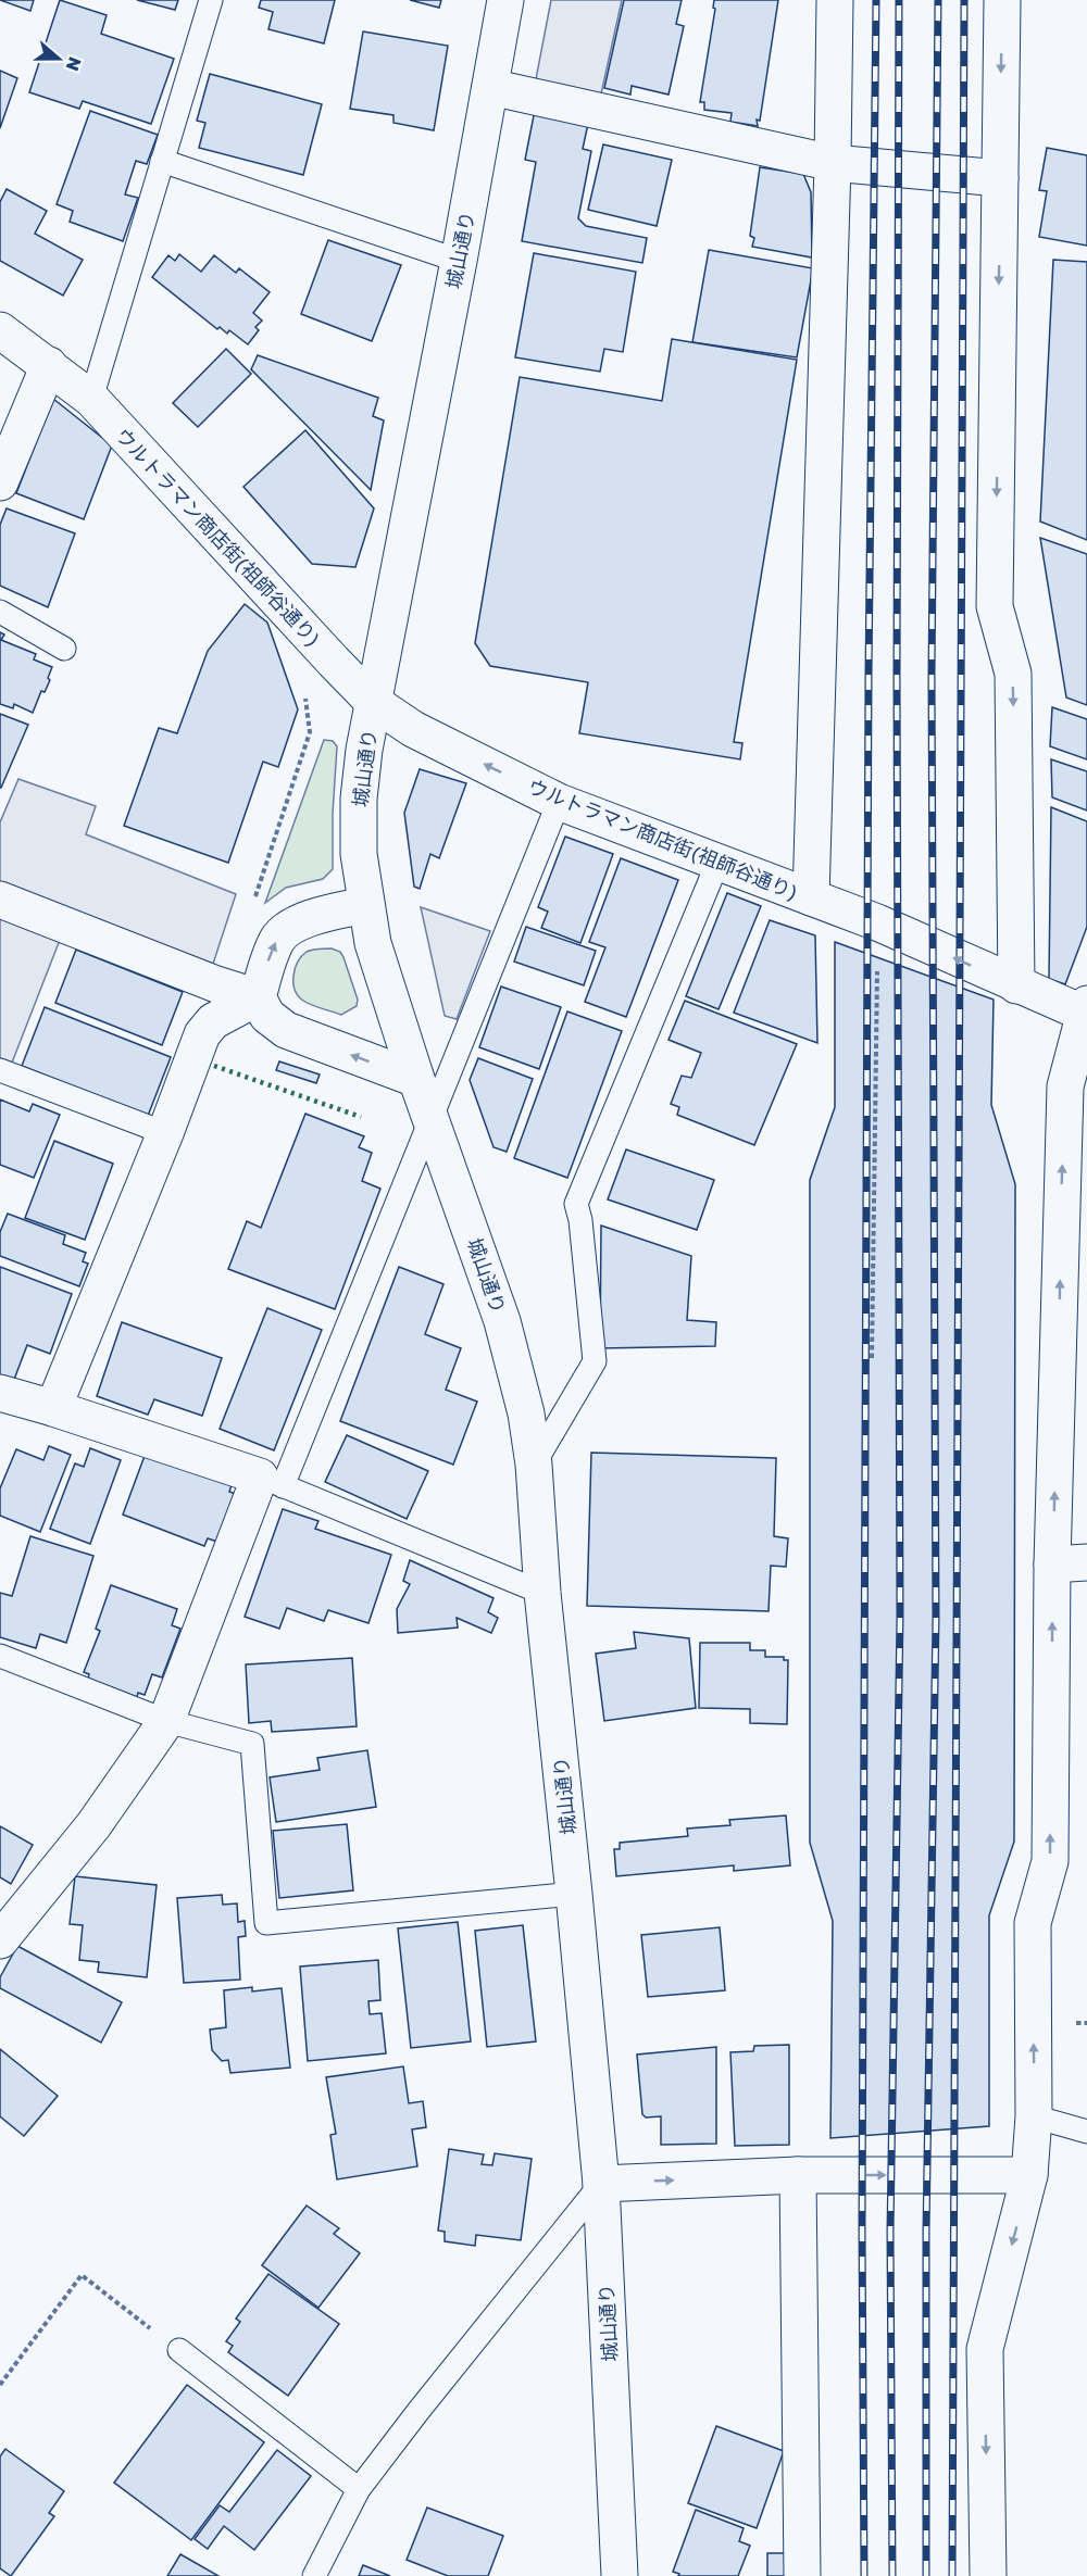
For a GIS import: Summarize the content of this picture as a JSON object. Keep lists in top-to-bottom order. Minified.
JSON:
{"streets":{"street":["城山通り","ウルトラマン商店街(祖師谷通り)"]},"crossings":[["城山通り","ウルトラマン商店街(祖師谷通り)"]],"north":"right"}
